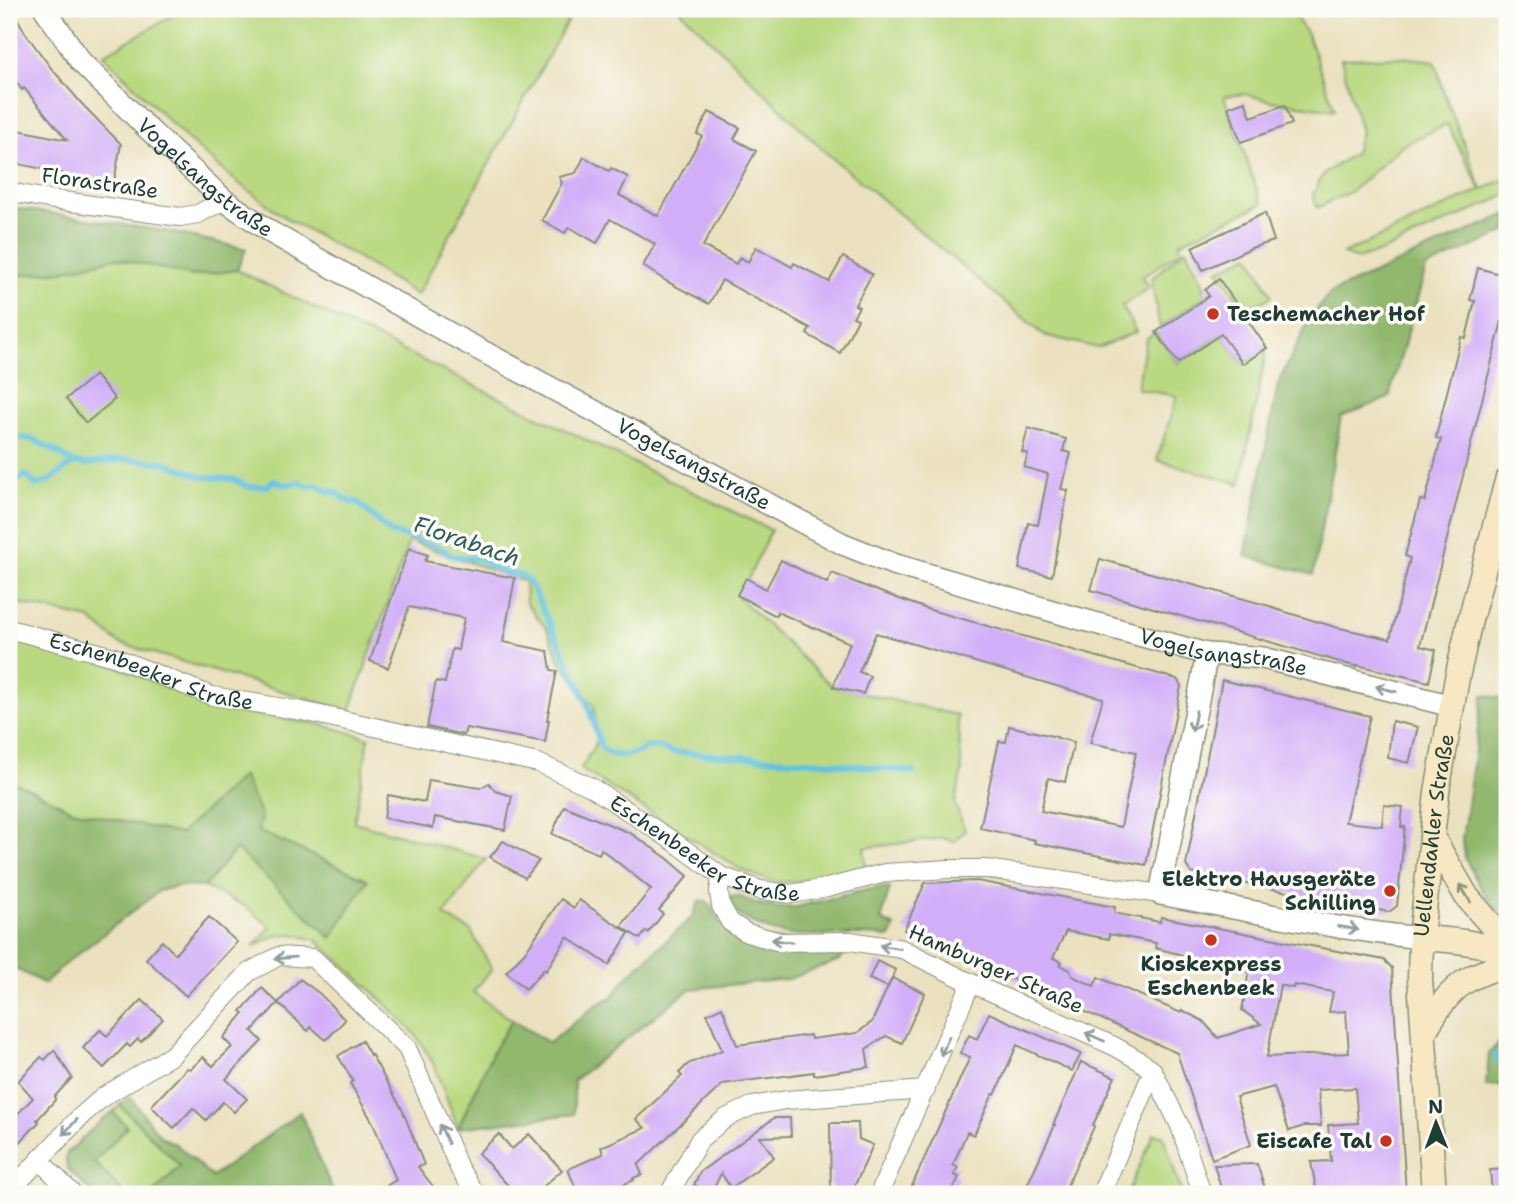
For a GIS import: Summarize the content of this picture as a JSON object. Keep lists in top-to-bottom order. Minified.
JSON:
{"streets":{"main road":["Uellendahler Straße"],"street":["Vogelsangstraße","Florastraße","Eschenbeeker Straße","Hamburger Straße"]},"crossings":[["Vogelsangstraße","Florastraße"],["Vogelsangstraße","Uellendahler Straße"],["Eschenbeeker Straße","Uellendahler Straße"],["Eschenbeeker Straße","Hamburger Straße"]],"one_way":["Hamburger Straße"],"water":["Florabach"],"places":["Teschemacher Hof","Elektro Hausgeräte Schilling","Kioskexpress Eschenbeek","Eiscafe Tal"],"north":"top"}
